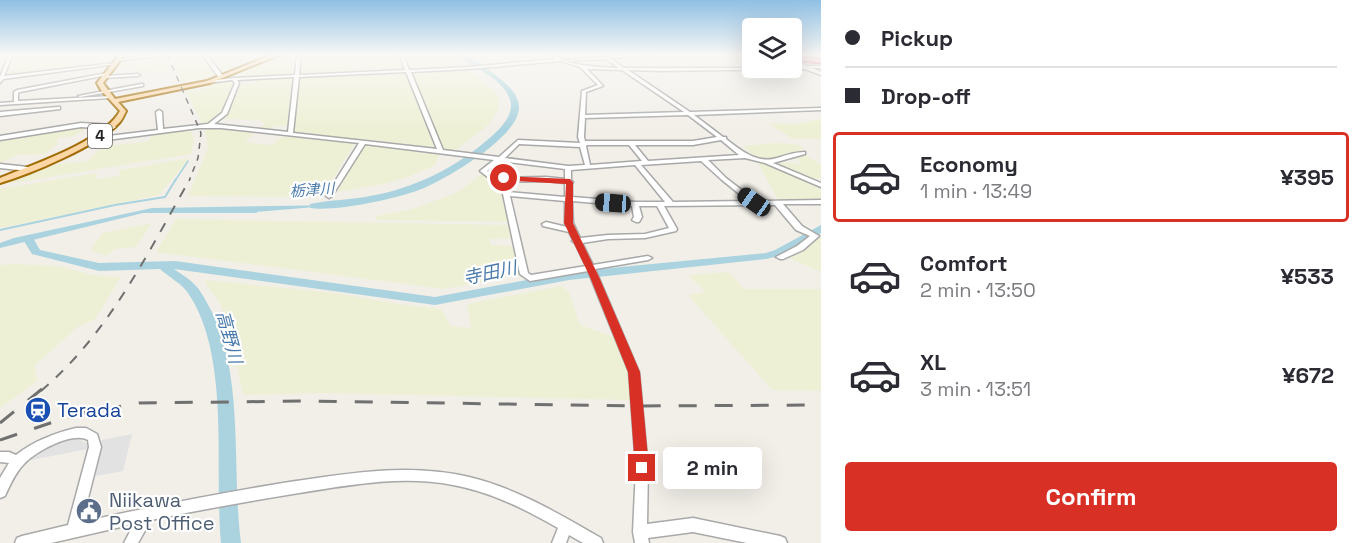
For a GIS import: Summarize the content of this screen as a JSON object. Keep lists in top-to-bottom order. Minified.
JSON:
{"streets":{"main road":["4"]},"water":["栃津川","寺田川","高野川"],"places":{"station":["Terada"],"public building":["Niikawa Post Office"]},"page":{"banner":["Pickup","Drop-off"],"list":[{"name":"Economy","note":"1 min · 13:49","value":"¥395"},{"name":"Comfort","note":"2 min · 13:50","value":"¥533"},{"name":"XL","note":"3 min · 13:51","value":"¥672"}],"bubble":"2 min","buttons":"Confirm"}}
